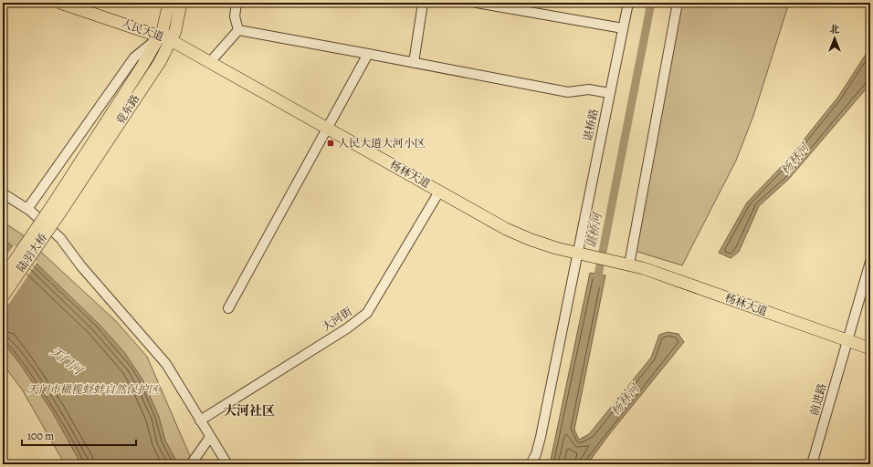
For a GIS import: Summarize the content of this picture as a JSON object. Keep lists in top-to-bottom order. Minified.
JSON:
{"streets":{"main road":["人民大道","竟东路","杨林大道","陆羽大桥"],"street":["谌桥路","大河街","前进路"]},"crossings":[["人民大道","竟东路"],["人民大道","杨林大道"],["竟东路","杨林大道"],["竟东路","陆羽大桥"],["谌桥路","杨林大道"],["杨林大道","大河街"],["杨林大道","前进路"]],"districts":["大河社区"],"water":["杨林河","谌桥河","天门河"],"parks":["天门市橄榄蛏蚌自然保护区"],"places":{"transit":["人民大道大河小区"]},"scale_bar":"100 m","north":"top"}
